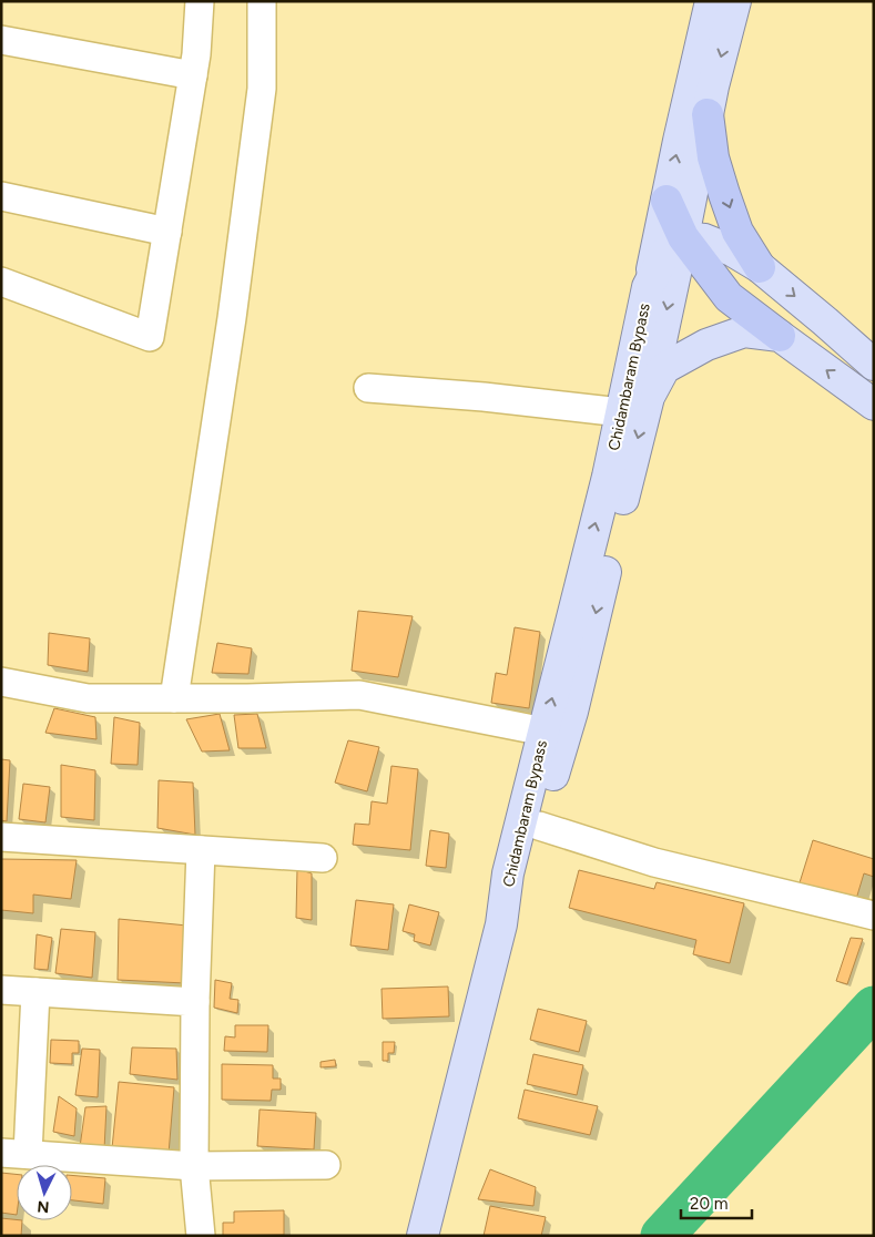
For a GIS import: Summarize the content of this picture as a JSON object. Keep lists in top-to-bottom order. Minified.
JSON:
{"streets":{"main road":["Chidambaram Bypass"]},"scale_bar":"20 m","north":"bottom"}
